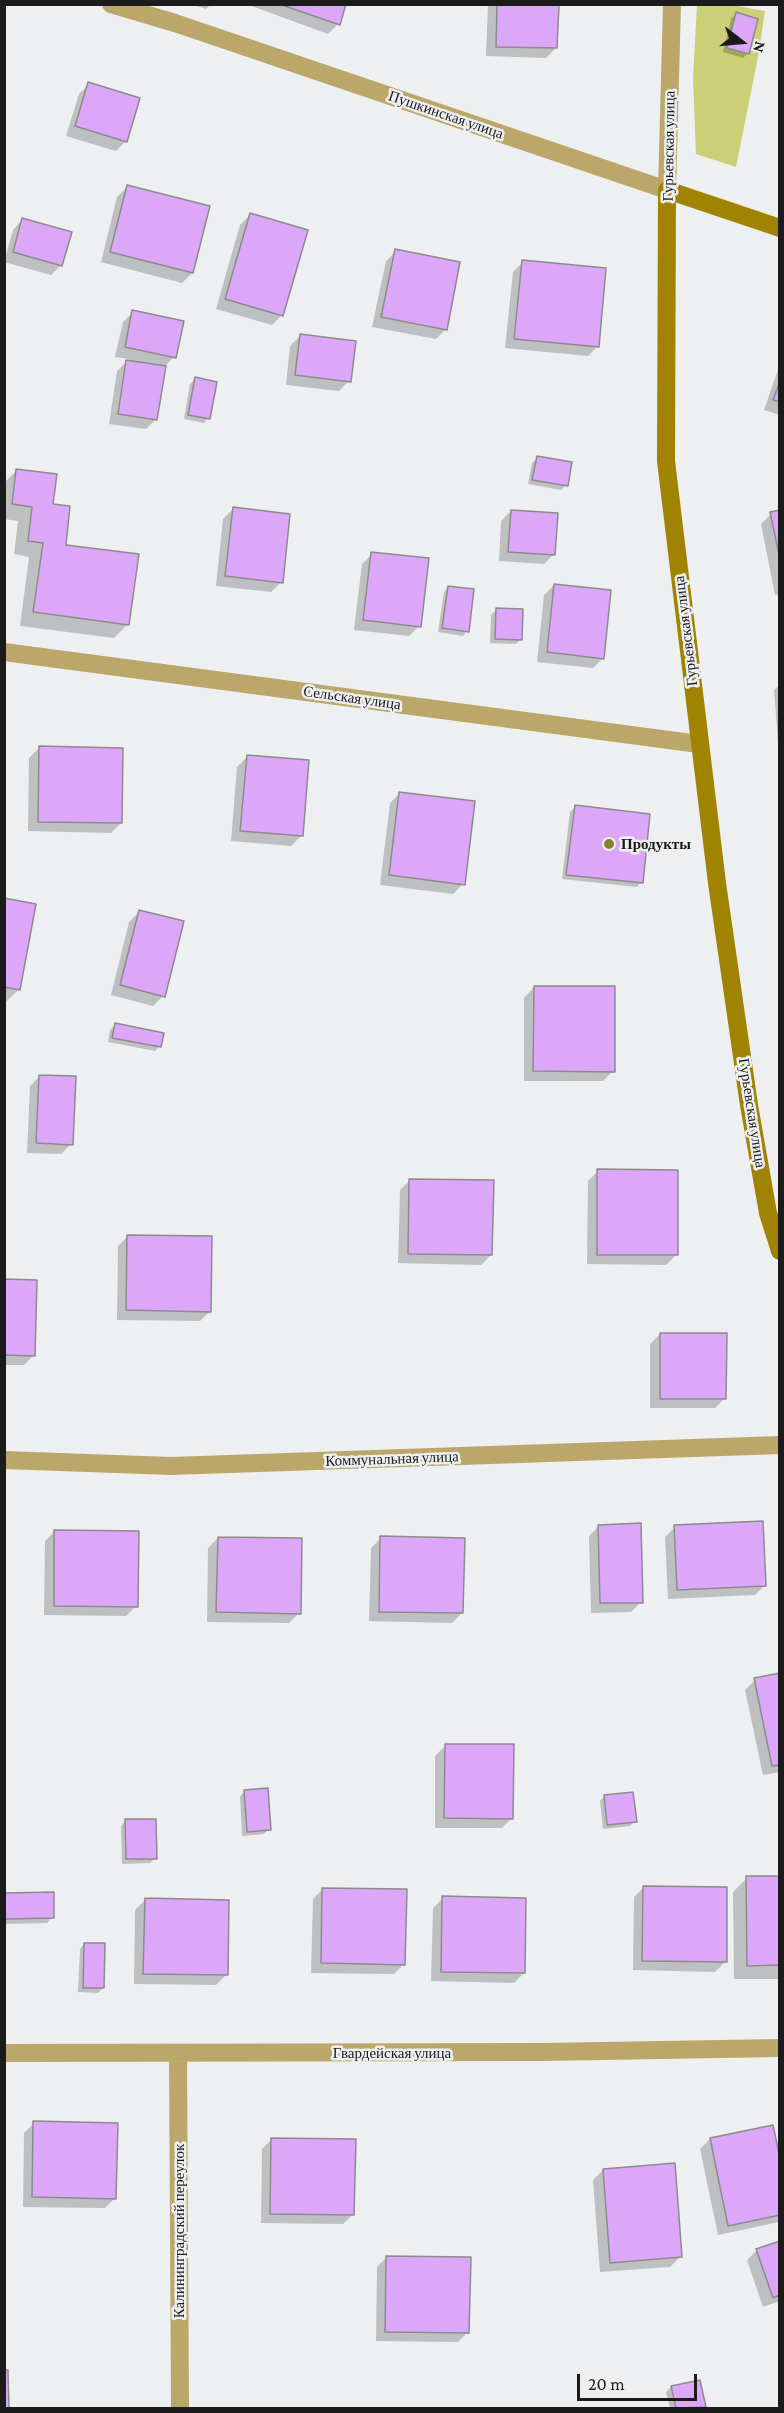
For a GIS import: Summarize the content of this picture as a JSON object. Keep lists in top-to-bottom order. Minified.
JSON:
{"streets":{"street":["Пушкинская улица","Гурьевская улица","Сельская улица","Коммунальная улица","Гвардейская улица","Калининградский переулок"]},"crossings":[["Пушкинская улица","Гурьевская улица"],["Гурьевская улица","Сельская улица"],["Гвардейская улица","Калининградский переулок"]],"places":["Продукты"],"scale_bar":"20 m","north":"right"}
